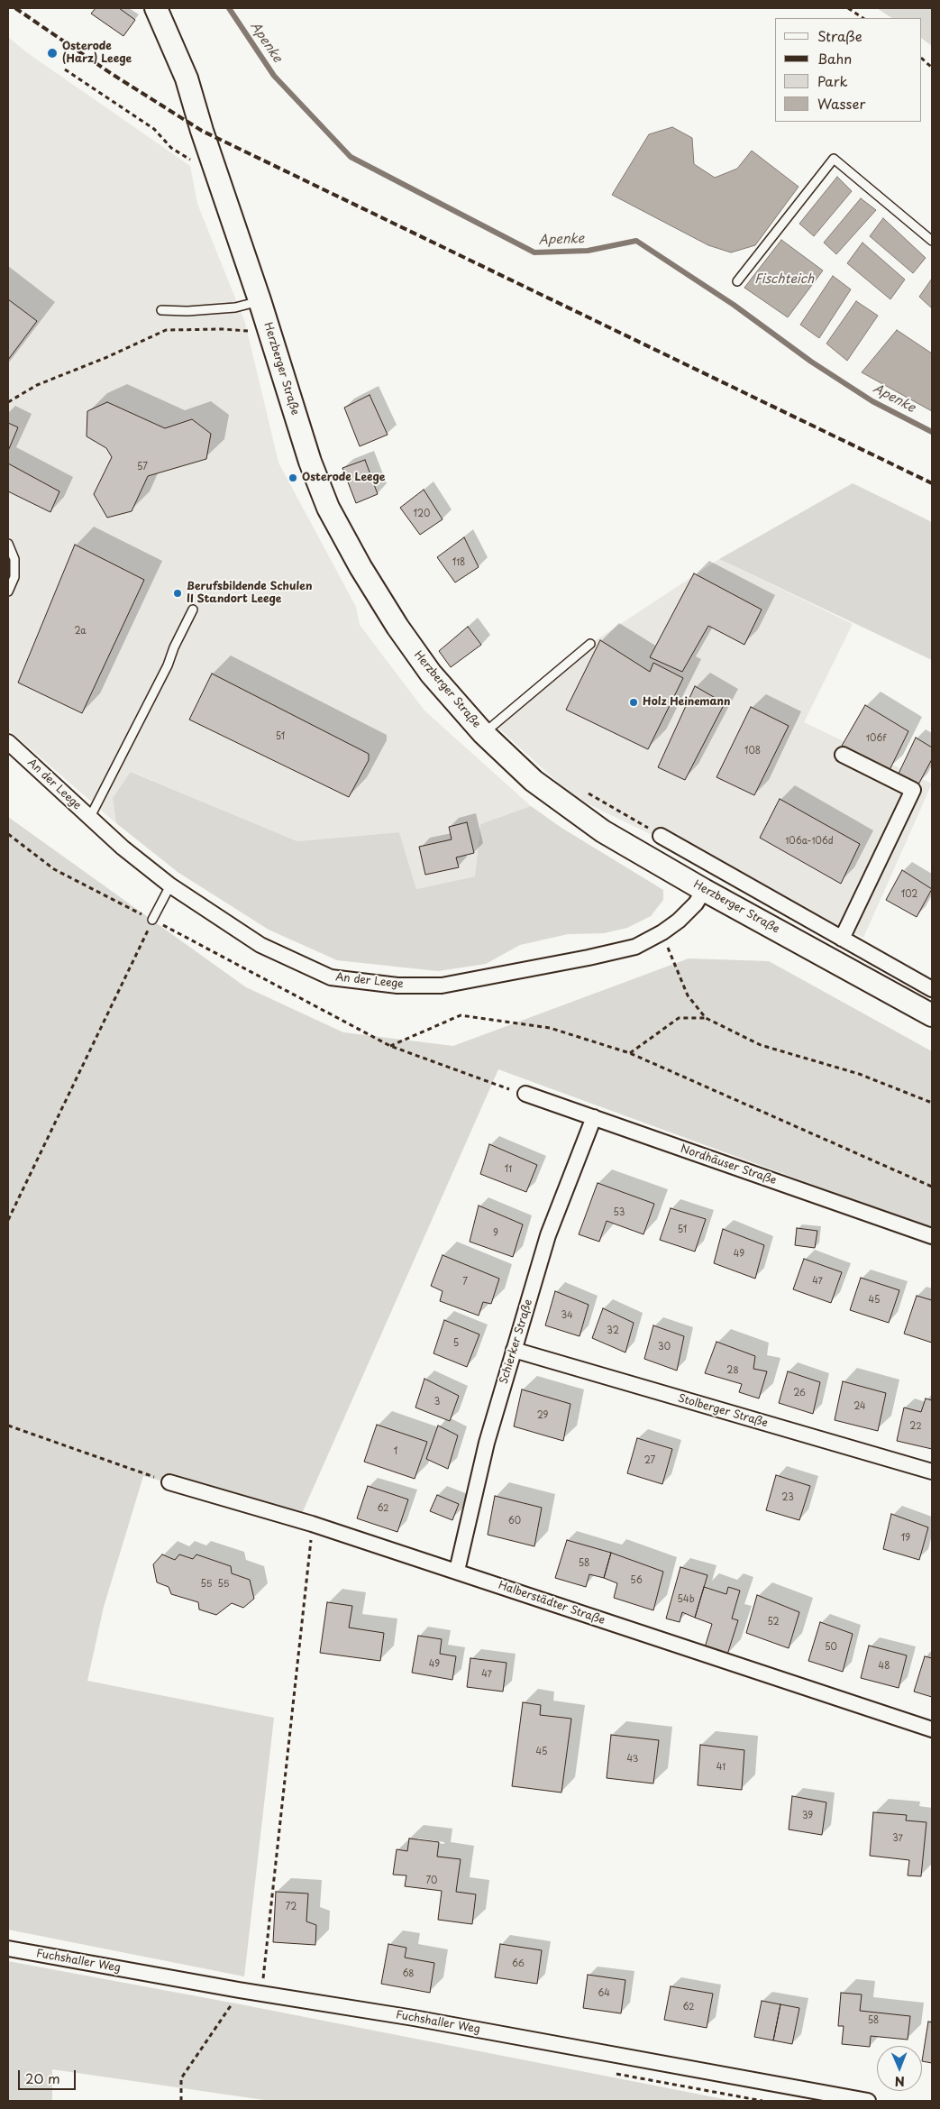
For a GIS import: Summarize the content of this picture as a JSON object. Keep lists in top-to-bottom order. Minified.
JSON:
{"streets":{"street":["Herzberger Straße","An der Leege","Nordhäuser Straße","Schierker Straße","Stolberger Straße","Halberstädter Straße","Fuchshaller Weg"]},"crossings":[["Herzberger Straße","An der Leege"],["Nordhäuser Straße","Schierker Straße"],["Schierker Straße","Stolberger Straße"],["Schierker Straße","Halberstädter Straße"]],"water":["Apenke","Fischteich"],"places":["Osterode (Harz) Leege","Osterode Leege","Berufsbildende Schulen II Standort Leege","Holz Heinemann"],"house_numbers":["57","120","118","2a","51","106f","108","106a-106d","102","11","53","51","9","49","47","7","45","34","32","5","30","28","26","3","24","29","22","1","27","23","62","60","19","58","56","55","55","54b","52","50","49","48","47","45","43","41","39","37","70","72","66","68","64","62","58"],"legend":["Straße","Bahn","Park","Wasser"],"scale_bar":"20 m","north":"bottom"}
